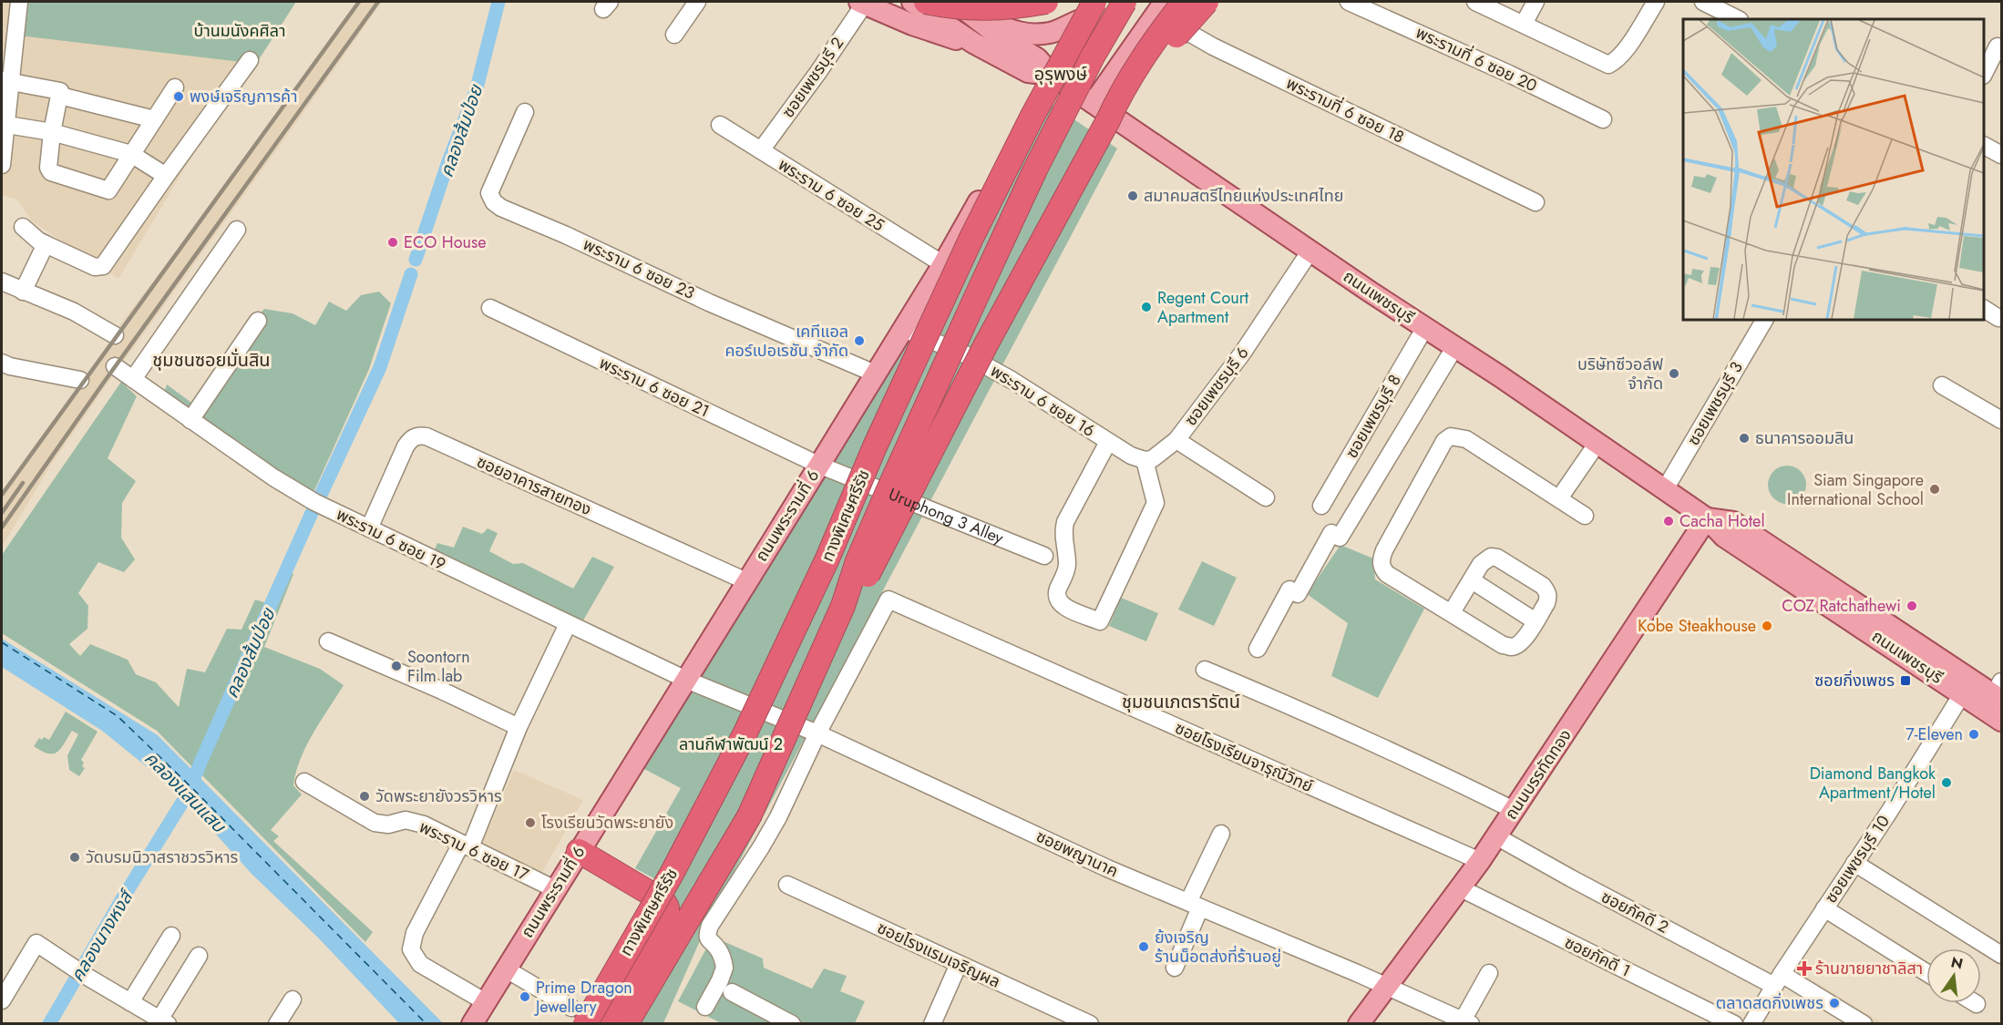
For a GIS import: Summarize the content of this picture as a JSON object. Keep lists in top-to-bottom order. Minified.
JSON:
{"streets":{"highway":["ทางพิเศษศรีรัช"],"main road":["ถนนเพชรบุรี","ถนนพระรามที่ 6","ถนนบรรทัดทอง"],"street":["พระรามที่ 6 ซอย 20","ซอยเพชรบุรี 2","พระรามที่ 6 ซอย 18","พระราม 6 ซอย 25","พระราม 6 ซอย 23","ซอยเพชรบุรี 6","พระราม 6 ซอย 21","พระราม 6 ซอย 16","ซอยเพชรบุรี 3","ซอยเพชรบุรี 8","ซอยอาคารสายทอง","Uruphong 3 Alley","พระราม 6 ซอย 19","ซอยโรงเรียนจารุณีวิทย์","พระราม 6 ซอย 17","ซอยพญานาค","ซอยเพชรบุรี 10","ซอยภัคดี 2","ซอยโรงแรมเจริญผล","ซอยภัคดี 1"]},"crossings":[["ซอยเพชรบุรี 2","พระราม 6 ซอย 25"],["ซอยเพชรบุรี 2","ถนนเพชรบุรี"],["พระราม 6 ซอย 25","ถนนพระรามที่ 6"],["พระราม 6 ซอย 23","ถนนพระรามที่ 6"],["ถนนเพชรบุรี","ซอยเพชรบุรี 6"],["ถนนเพชรบุรี","ซอยเพชรบุรี 3"],["ถนนเพชรบุรี","ซอยเพชรบุรี 8"],["ถนนเพชรบุรี","ถนนพระรามที่ 6"],["ถนนเพชรบุรี","ถนนบรรทัดทอง"],["ถนนเพชรบุรี","ซอยเพชรบุรี 10"],["พระราม 6 ซอย 21","ถนนพระรามที่ 6"],["พระราม 6 ซอย 21","Uruphong 3 Alley"],["พระราม 6 ซอย 16","ถนนพระรามที่ 6"],["ซอยอาคารสายทอง","ถนนพระรามที่ 6"],["ซอยอาคารสายทอง","พระราม 6 ซอย 19"],["ถนนพระรามที่ 6","Uruphong 3 Alley"],["ถนนพระรามที่ 6","พระราม 6 ซอย 19"],["ถนนพระรามที่ 6","พระราม 6 ซอย 17"],["ถนนพระรามที่ 6","ซอยพญานาค"],["พระราม 6 ซอย 19","ซอยพญานาค"],["ซอยโรงเรียนจารุณีวิทย์","ถนนบรรทัดทอง"],["ซอยโรงเรียนจารุณีวิทย์","ซอยพญานาค"],["ถนนบรรทัดทอง","ซอยพญานาค"],["ถนนบรรทัดทอง","ซอยภัคดี 2"],["ถนนบรรทัดทอง","ซอยภัคดี 1"],["ซอยเพชรบุรี 10","ซอยภัคดี 2"]],"districts":["อุรุพงษ์","ชุมชนซอยมั่นสิน","ชุมชนเภตรารัตน์"],"water":["คลองส้มป่อย","คลองแสนแสบ","คลองนางหงส์"],"parks":["บ้านมนังคศิลา","ลานกีฬาพัฒน์ 2"],"places":{"other":["พงษ์เจริญการค้า","สมาคมสตรีไทยแห่งประเทศไทย","ECO House","Regent Court Apartment","เคทีแอล คอร์เปอเรชัน จำกัด","บริษัทซีวอล์ฟ จำกัด","ธนาคารออมสิน","Siam Singapore International School","Cacha Hotel","COZ Ratchathewi","Kobe Steakhouse","Soontorn Film lab","7-Eleven","Diamond Bangkok Apartment/Hotel","วัดพระยายังวรวิหาร","โรงเรียนวัดพระยายัง","วัดบรมนิวาสราชวรวิหาร","ย้งเจริญ ร้านน็อตส่งที่ร้านอยู่","Prime Dragon Jewellery","ตลาดสดกิ่งเพชร"],"transit":["ซอยกิ่งเพชร"],"health":["ร้านขายยาชาลิสา"]},"north":"top"}
